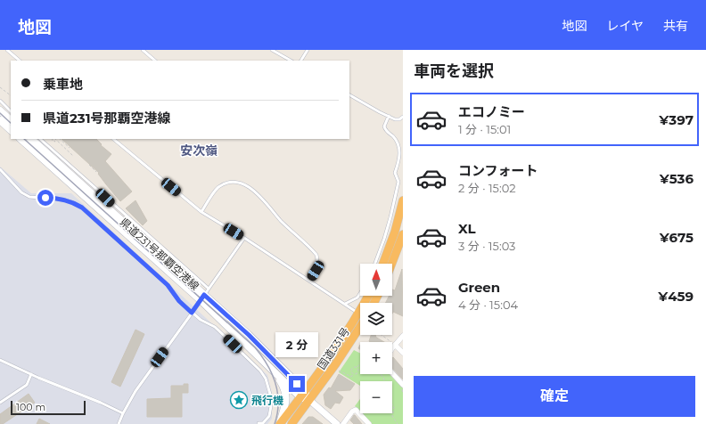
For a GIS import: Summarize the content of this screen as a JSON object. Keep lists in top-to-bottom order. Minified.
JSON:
{"streets":{"highway":["国道331号"],"main road":["県道231号那覇空港線"]},"crossings":[["県道231号那覇空港線","国道331号"]],"districts":["安次嶺"],"places":{"place":["飛行機"]},"scale_bar":"100 m","north":"top","page":{"header":"地図","nav":["地図","レイヤ","共有"],"heading":"車両を選択","banner":["乗車地","県道231号那覇空港線"],"list":[{"name":"エコノミー","note":"1 分 · 15:01","value":"¥397"},{"name":"コンフォート","note":"2 分 · 15:02","value":"¥536"},{"name":"XL","note":"3 分 · 15:03","value":"¥675"},{"name":"Green","note":"4 分 · 15:04","value":"¥459"}],"map_buttons":["+","−"],"bubble":"2 分","buttons":"確定","scale":"100 m"}}
